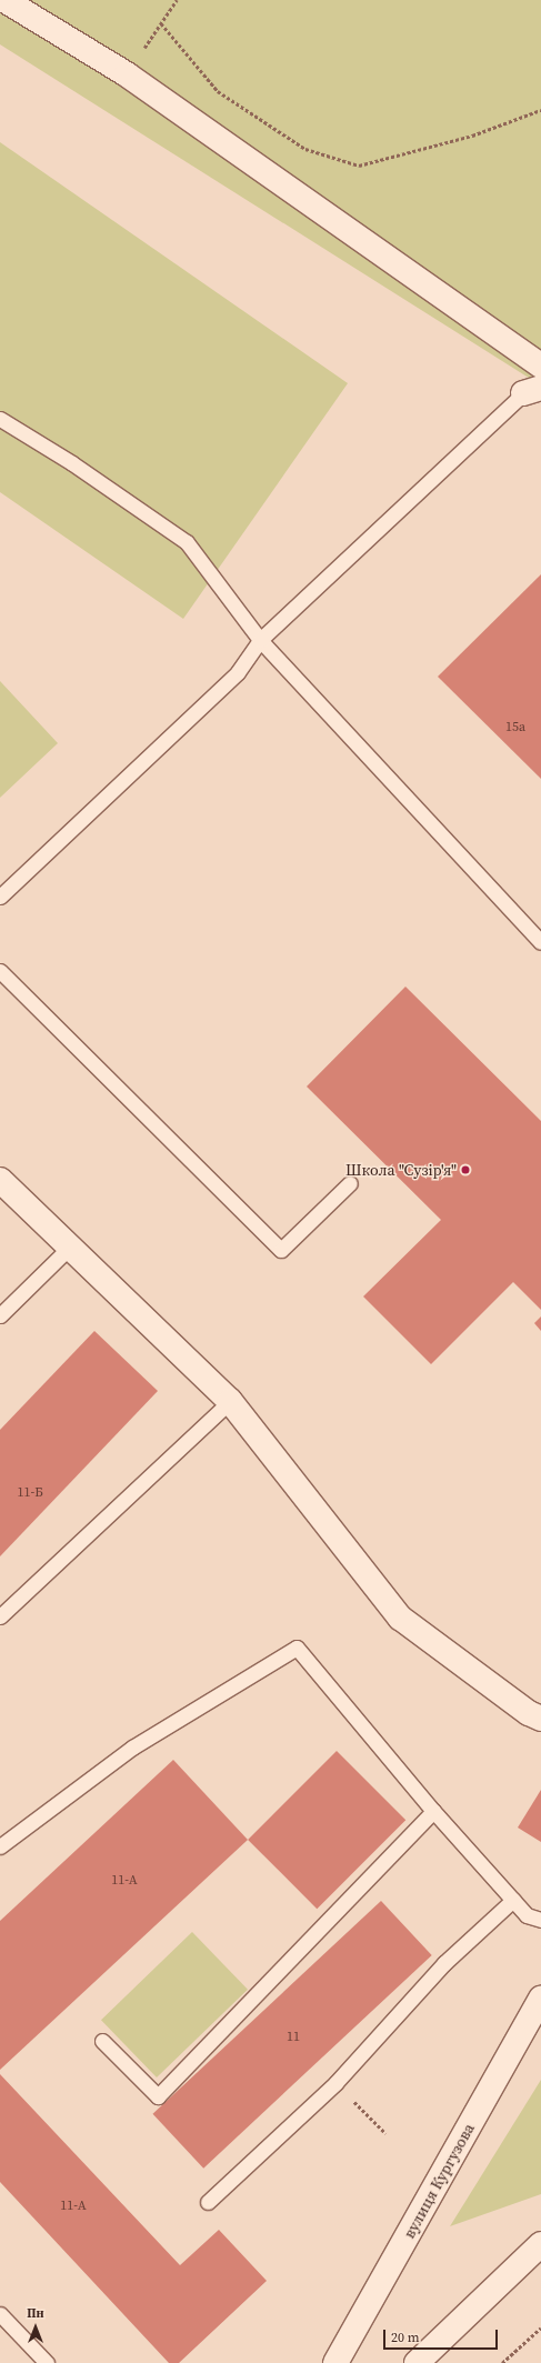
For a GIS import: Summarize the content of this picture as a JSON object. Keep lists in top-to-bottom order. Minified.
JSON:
{"streets":{"street":["вулиця Кургузова"]},"places":["Школа \"Сузір'я\""],"house_numbers":["15а","11-Б","11-А","11","11-А"],"scale_bar":"20 m","north":"top"}
